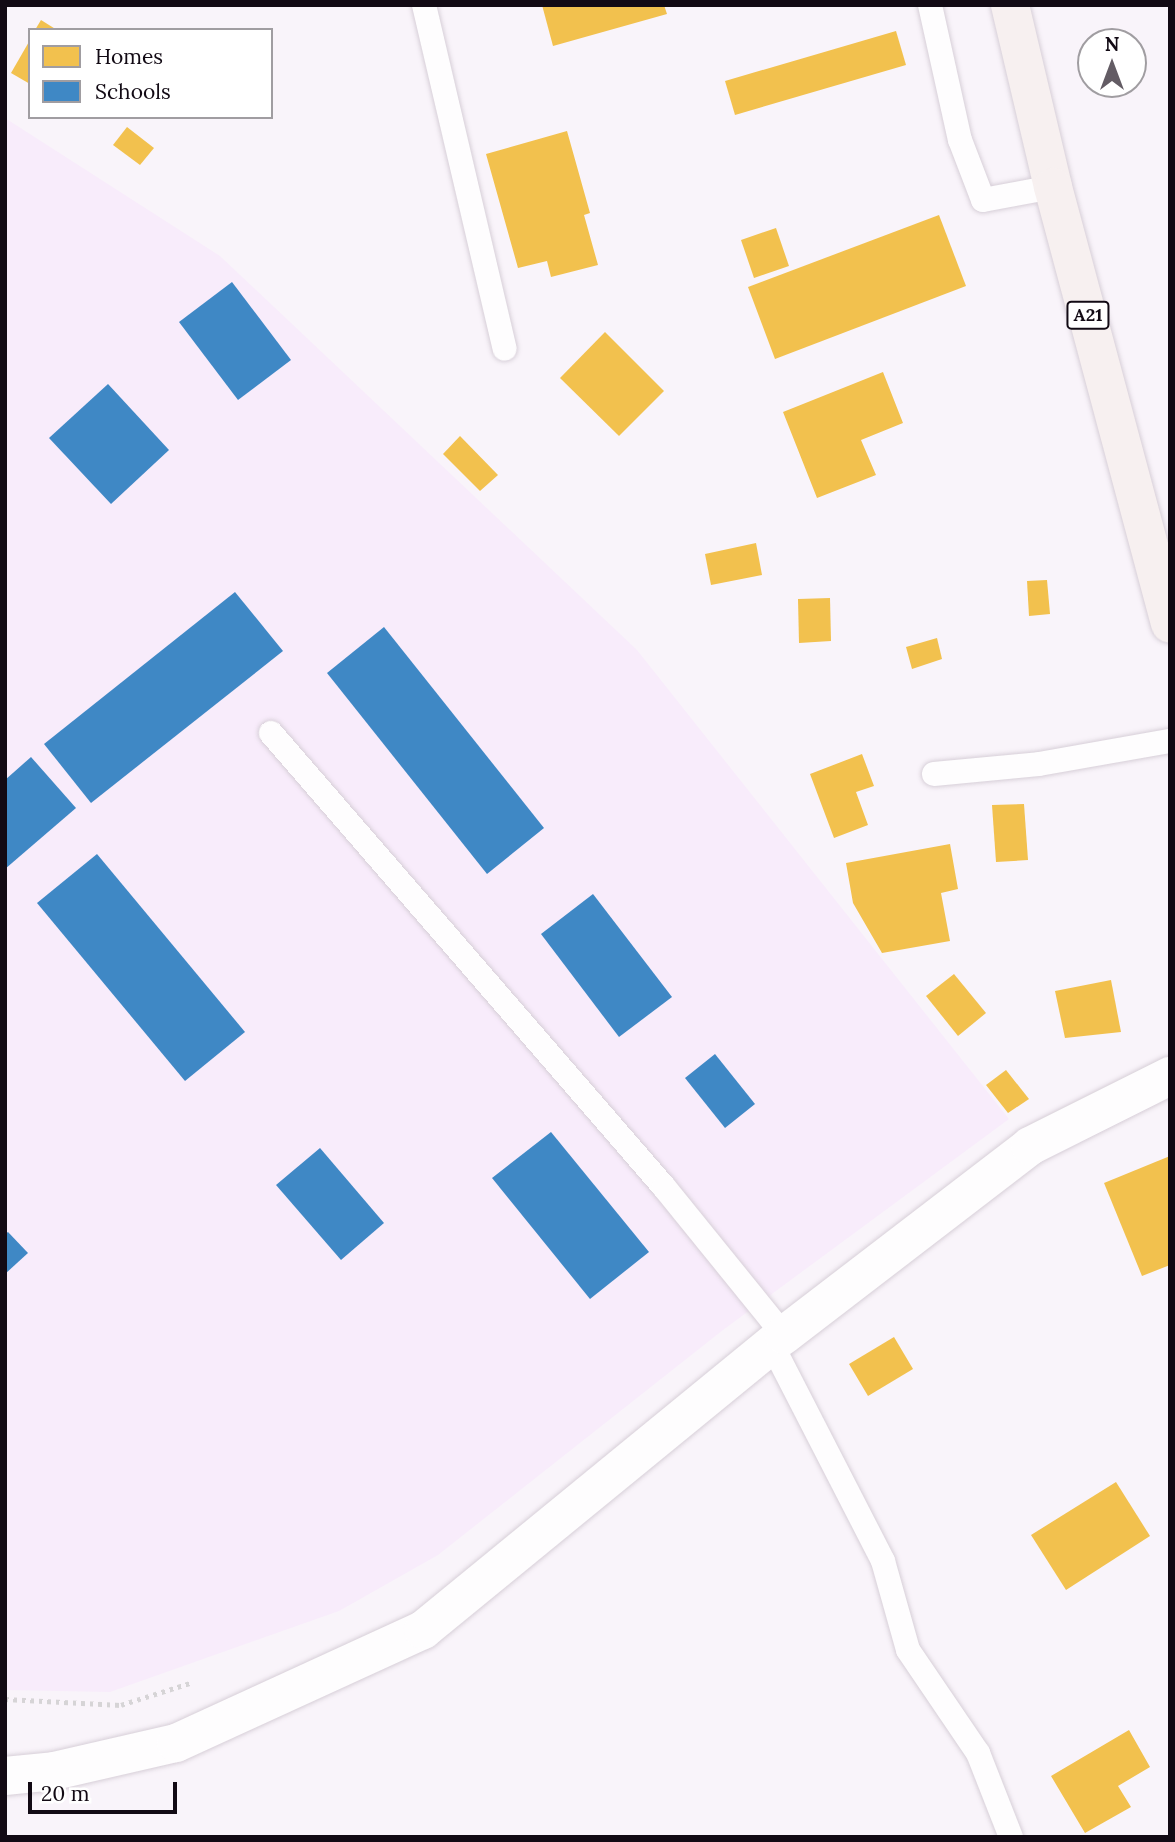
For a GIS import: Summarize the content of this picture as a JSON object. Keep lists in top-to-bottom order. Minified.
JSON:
{"streets":{"main road":["A21"]},"legend":["Homes","Schools"],"scale_bar":"20 m","north":"top"}
